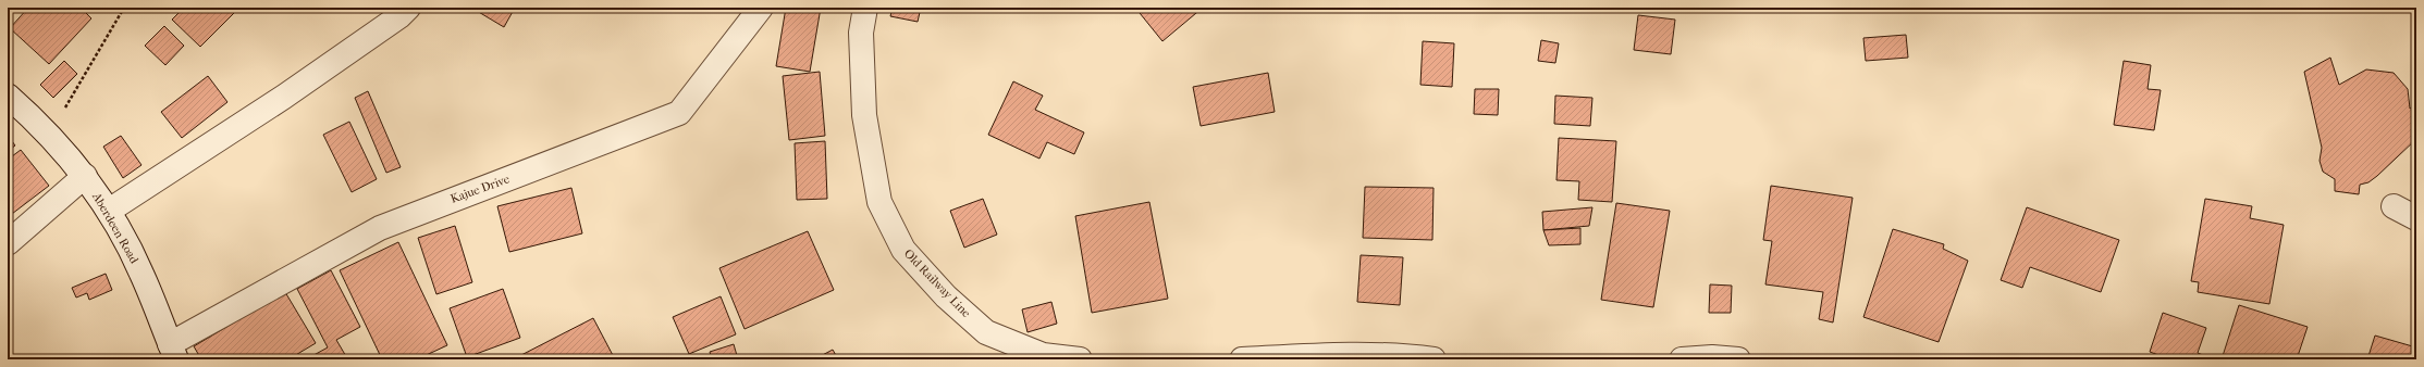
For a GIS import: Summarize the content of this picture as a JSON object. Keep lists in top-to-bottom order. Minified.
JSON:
{"streets":{"street":["Kajue Drive","Aberdeen Road","Old Railway Line"]},"crossings":[["Kajue Drive","Aberdeen Road"]]}
